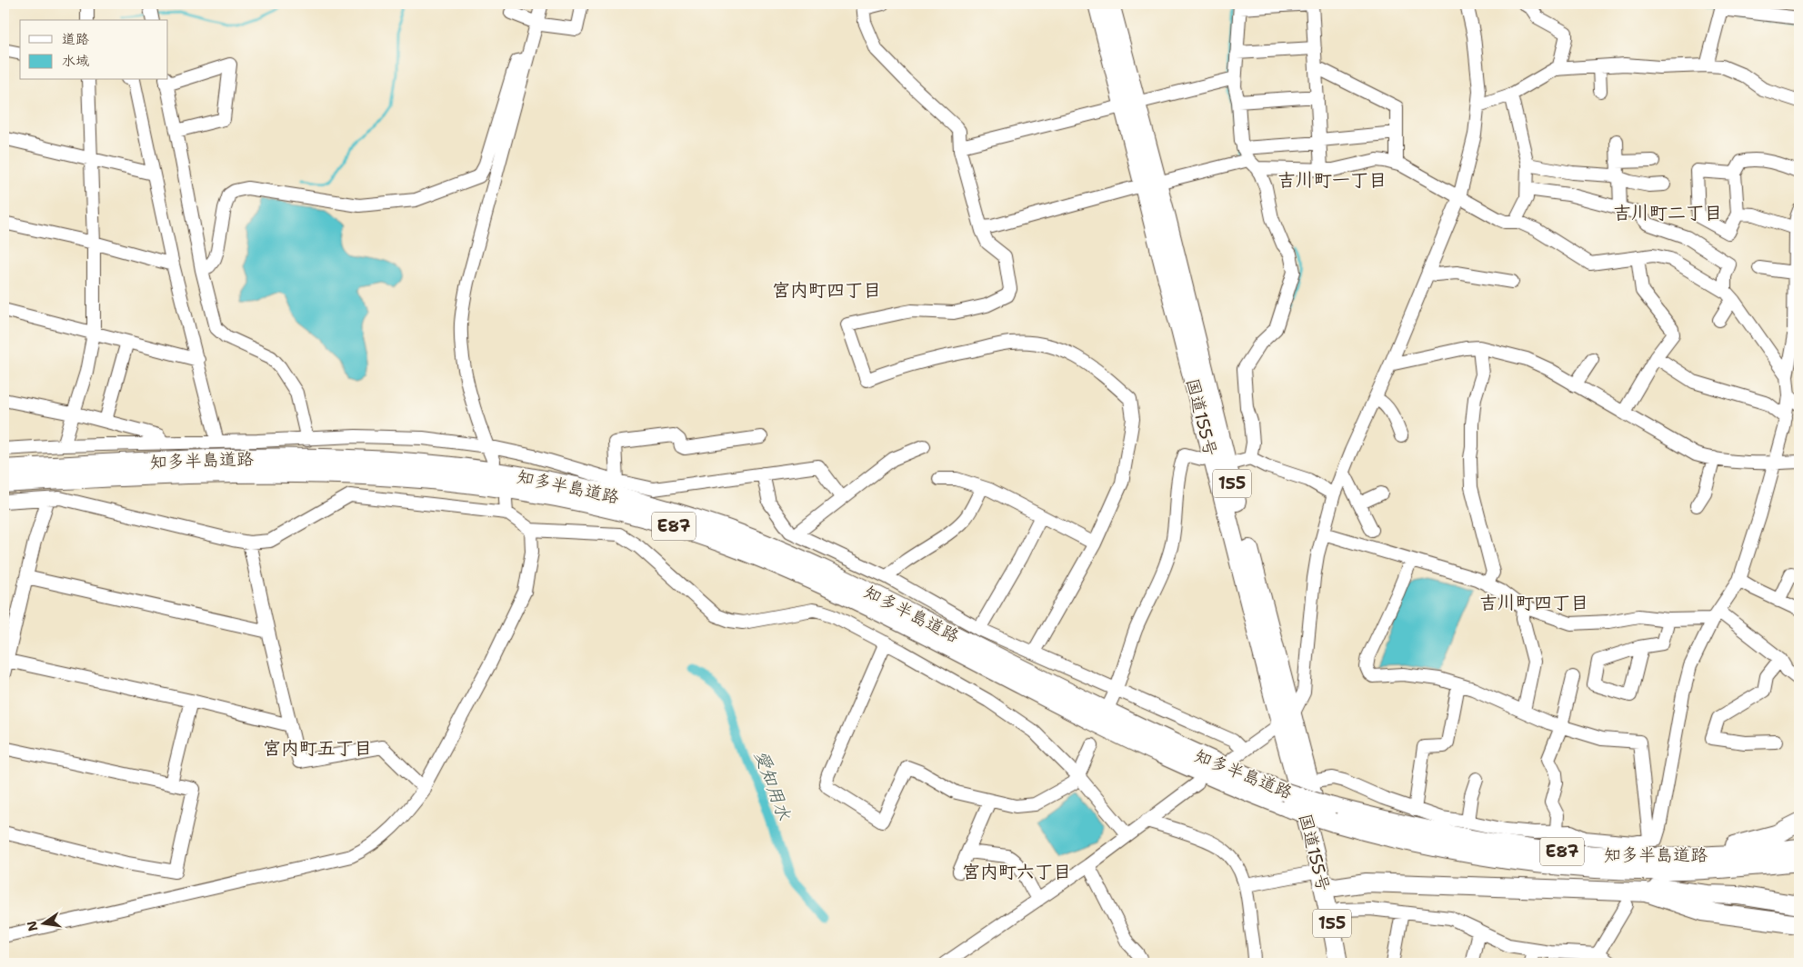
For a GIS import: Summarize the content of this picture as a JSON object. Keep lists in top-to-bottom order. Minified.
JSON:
{"streets":{"highway":["国道155号","知多半島道路","155","E87"]},"districts":["吉川町一丁目","吉川町二丁目","宮内町四丁目","吉川町四丁目","宮内町五丁目","宮内町六丁目"],"water":["愛知用水"],"legend":["道路","水域"],"north":"left"}
